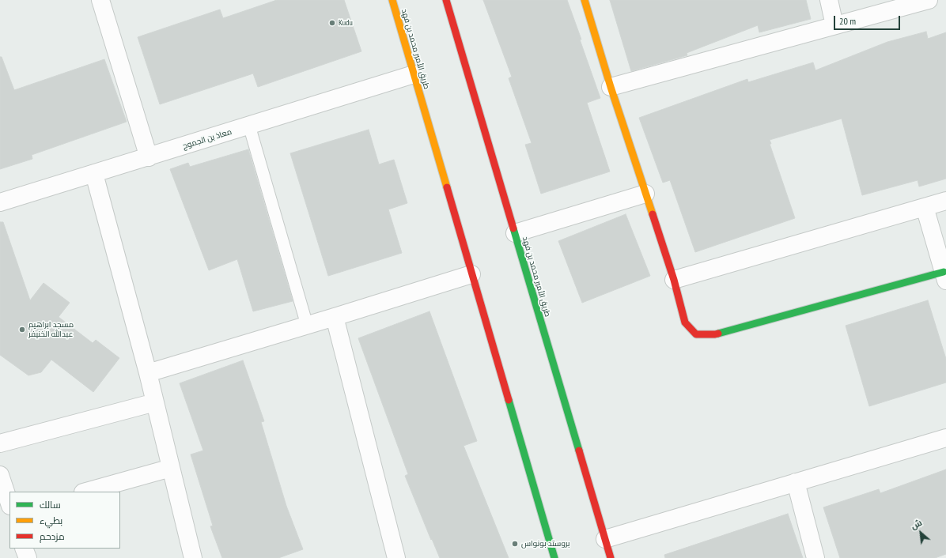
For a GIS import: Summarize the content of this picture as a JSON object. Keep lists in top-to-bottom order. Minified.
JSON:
{"streets":{"main road":["طريق الأمير محمد بن فهد"],"street":["معاذ بن الجموح"]},"crossings":[["طريق الأمير محمد بن فهد","معاذ بن الجموح"]],"places":["Kudu","مسجد ابراهيم عبدالله الخنيفر","بروستد بونواس"],"legend":["سالك","بطيء","مزدحم"],"scale_bar":"20 m","north":"top left"}
